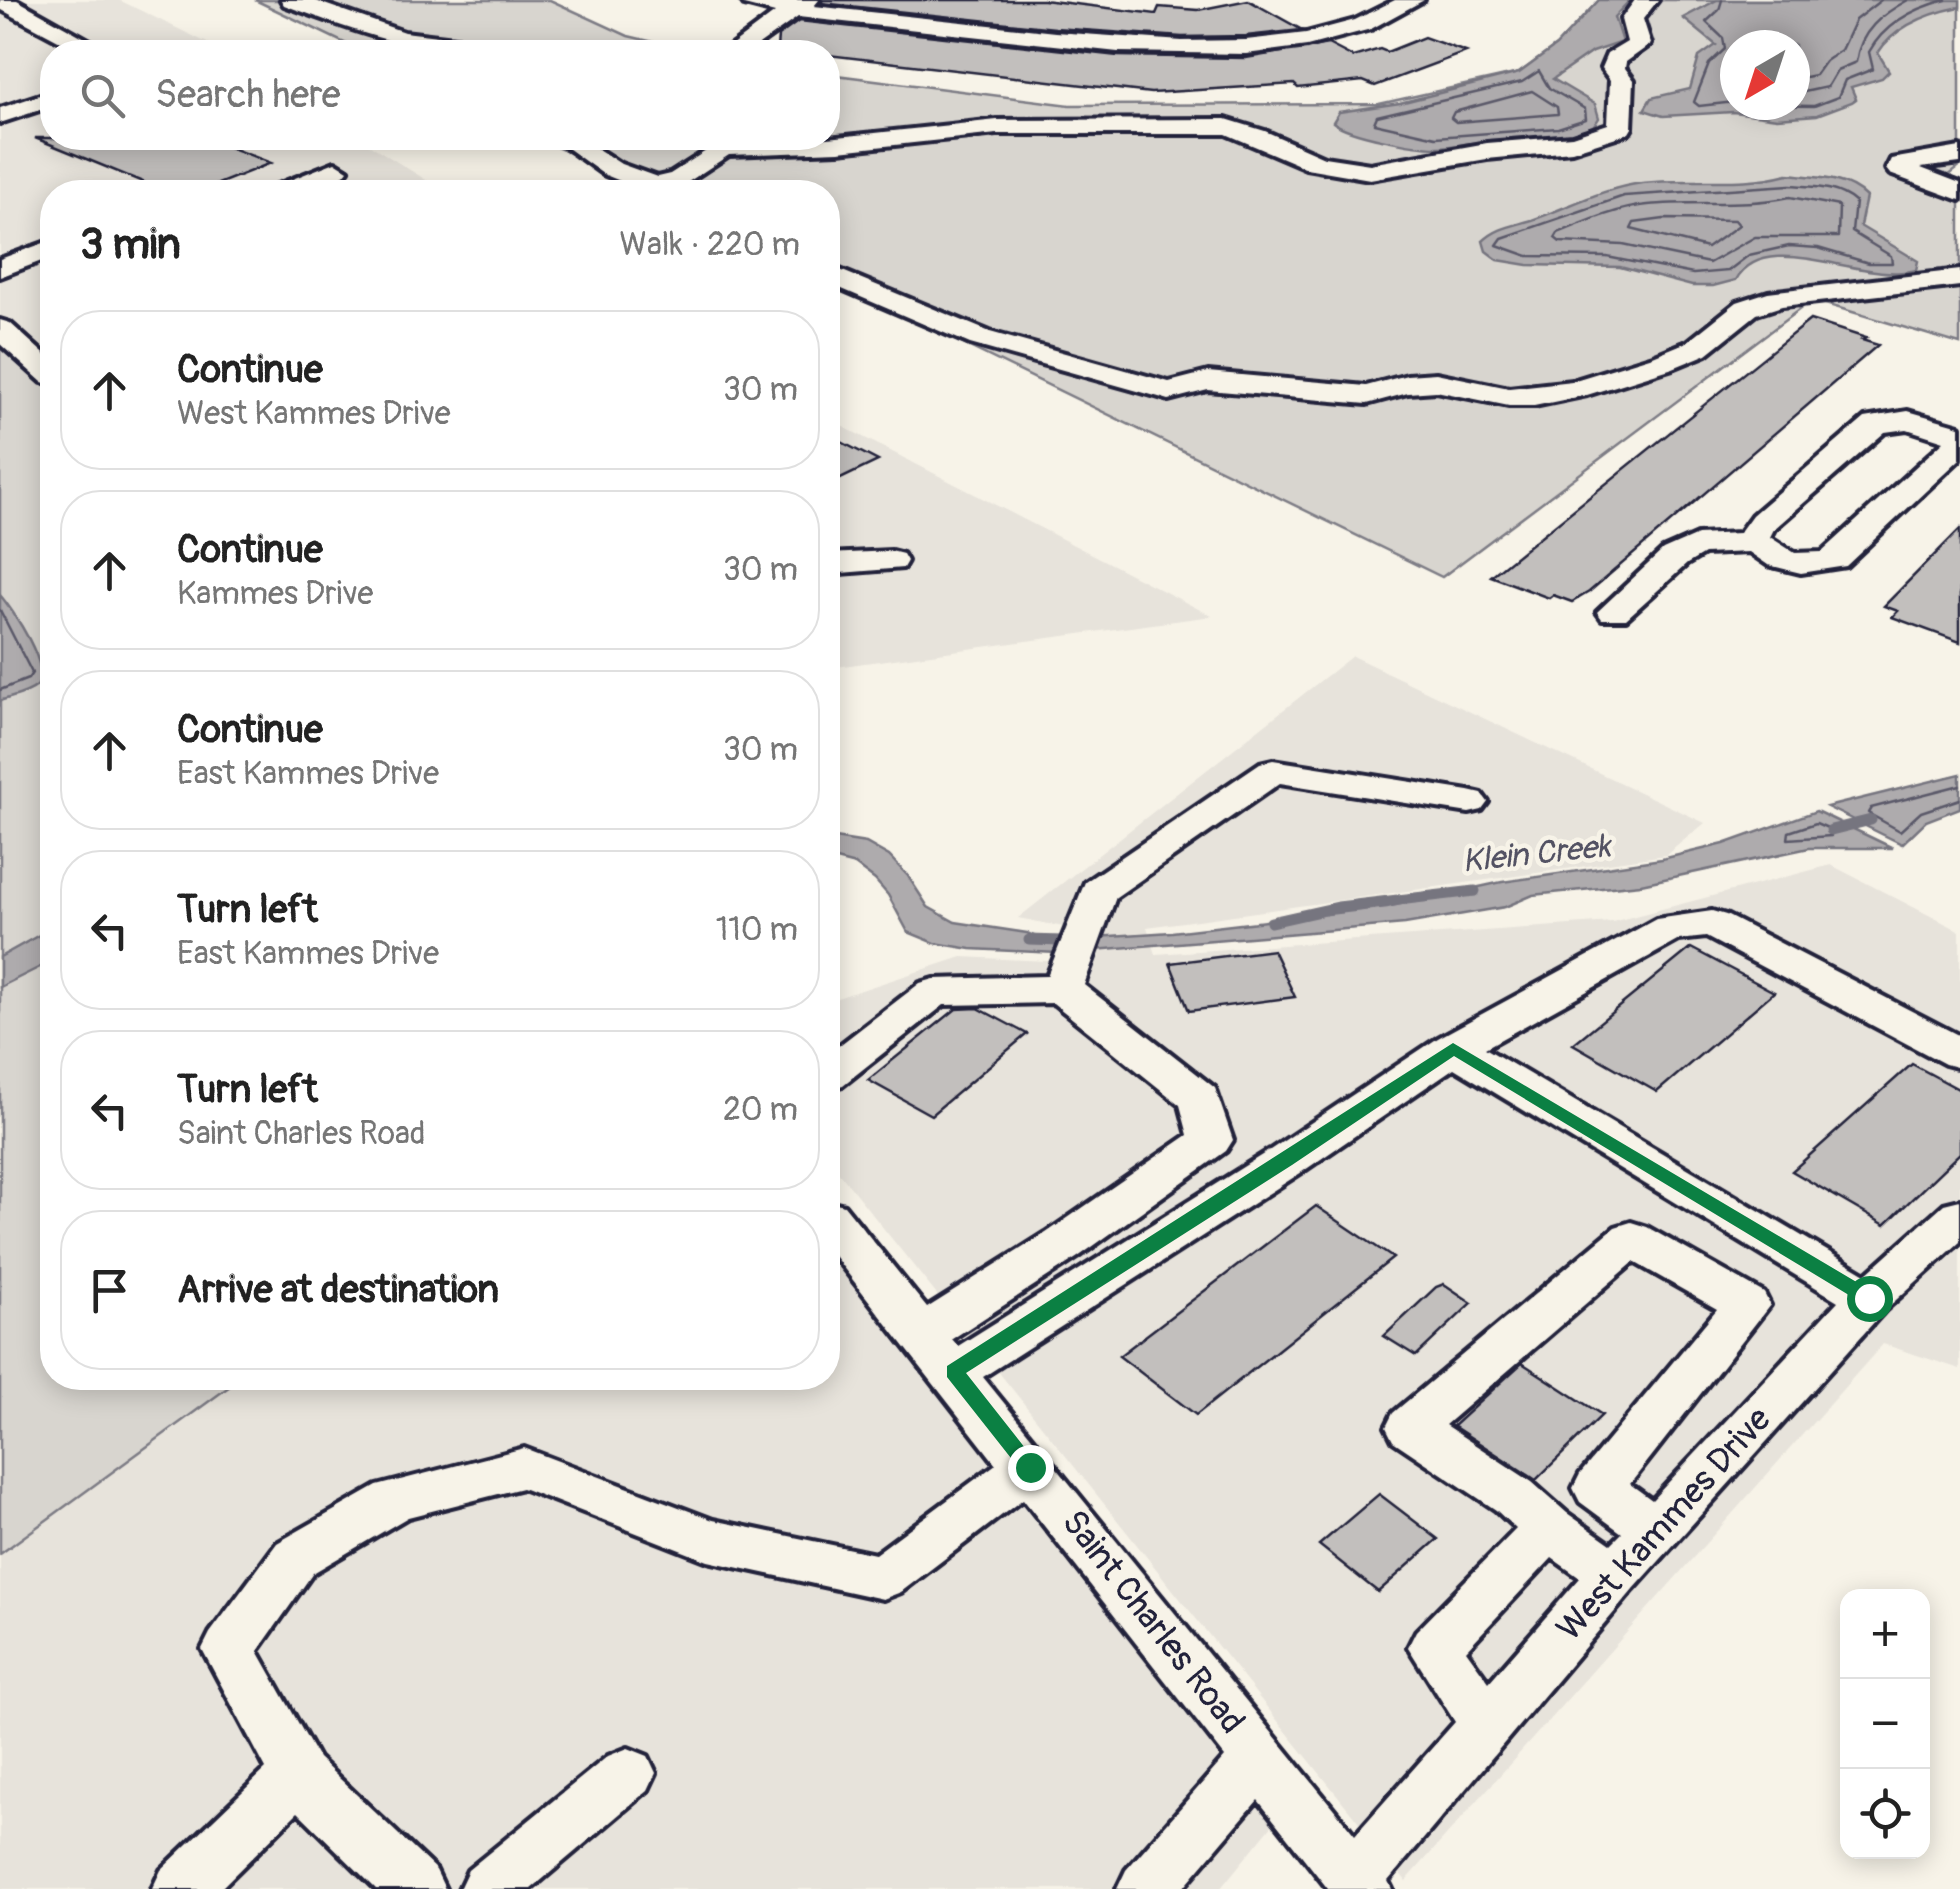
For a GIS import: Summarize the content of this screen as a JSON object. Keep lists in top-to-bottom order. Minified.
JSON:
{"streets":{"street":["West Kammes Drive","Saint Charles Road"]},"crossings":[["West Kammes Drive","Saint Charles Road"]],"water":["Klein Creek"],"north":"bottom left","page":{"search":"Search here","heading":["3 min","Walk · 220 m"],"list":[["Continue","West Kammes Drive","30 m"],["Continue","Kammes Drive","30 m"],["Continue","East Kammes Drive","30 m"],["Turn left","East Kammes Drive","110 m"],["Turn left","Saint Charles Road","20 m"],"Arrive at destination"],"map_buttons":["+","−"]}}
